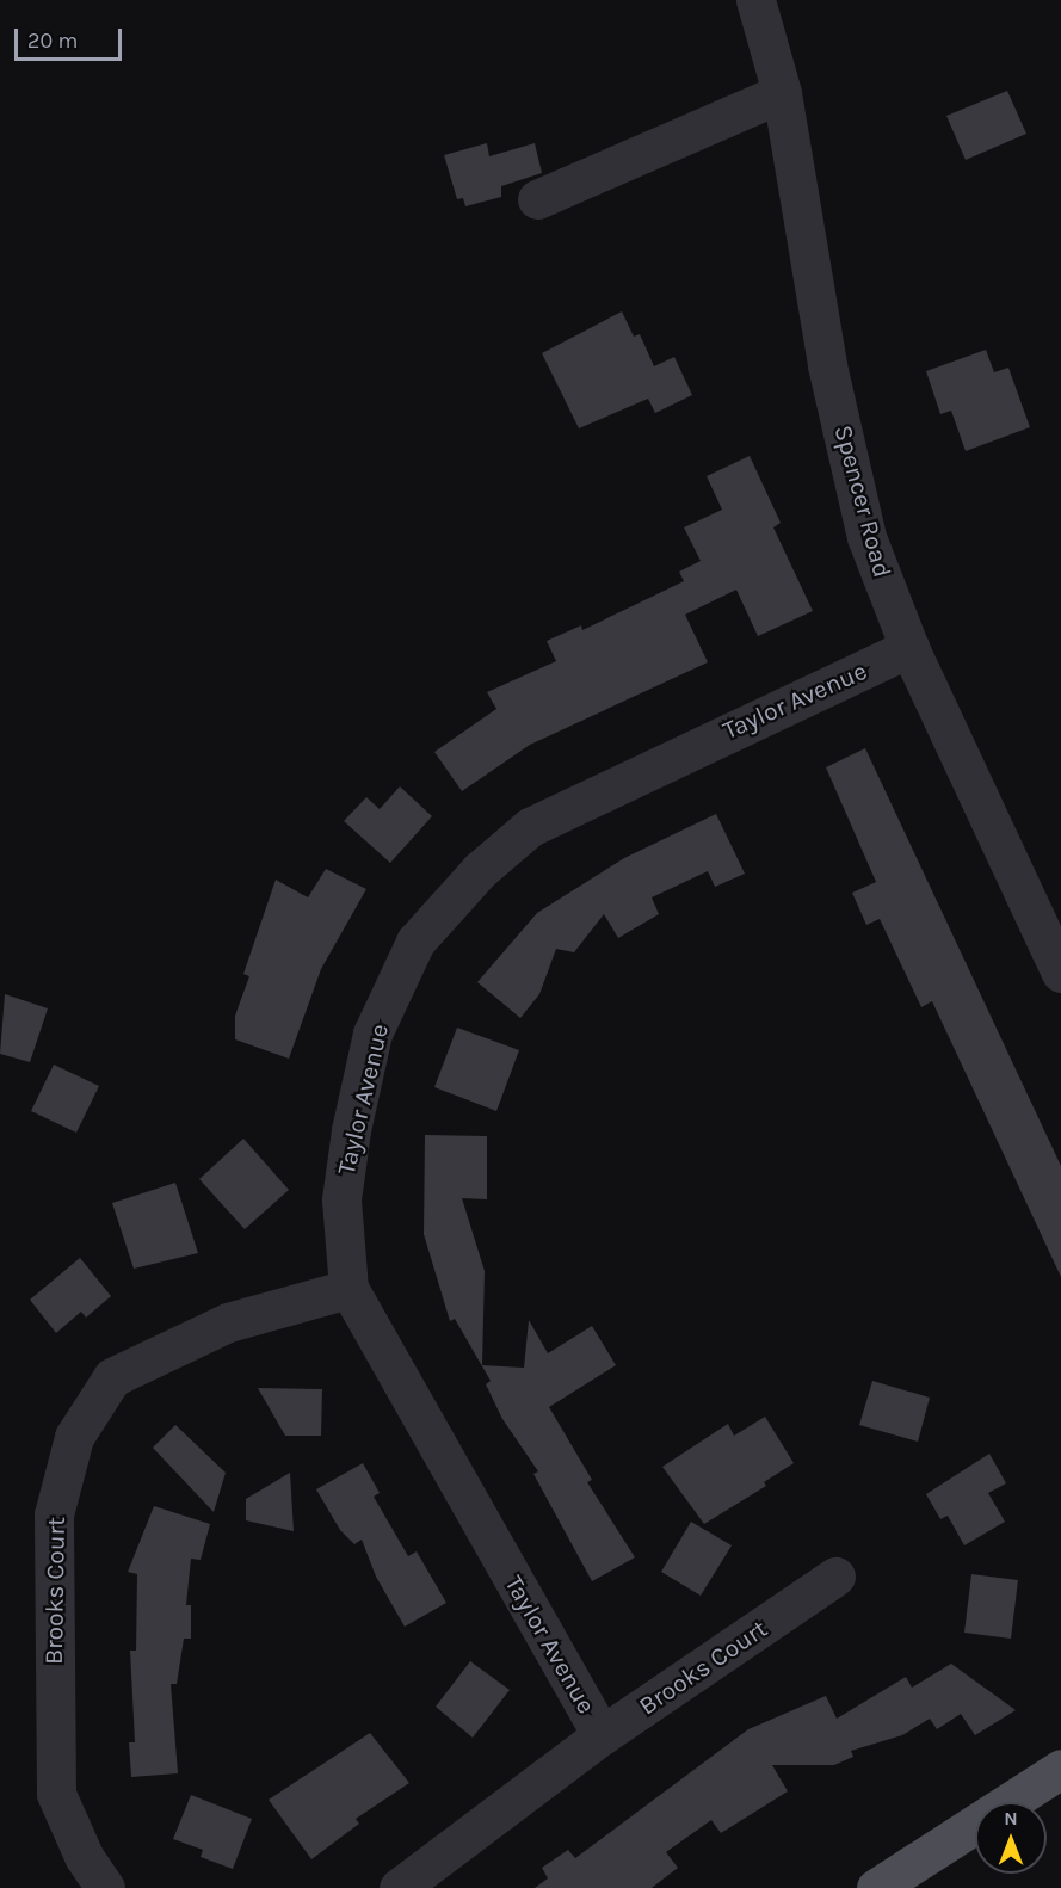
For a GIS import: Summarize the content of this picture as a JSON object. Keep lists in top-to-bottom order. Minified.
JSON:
{"streets":{"street":["Spencer Road","Taylor Avenue","Brooks Court"]},"crossings":[["Spencer Road","Taylor Avenue"],["Taylor Avenue","Brooks Court"]],"scale_bar":"20 m","north":"top"}
